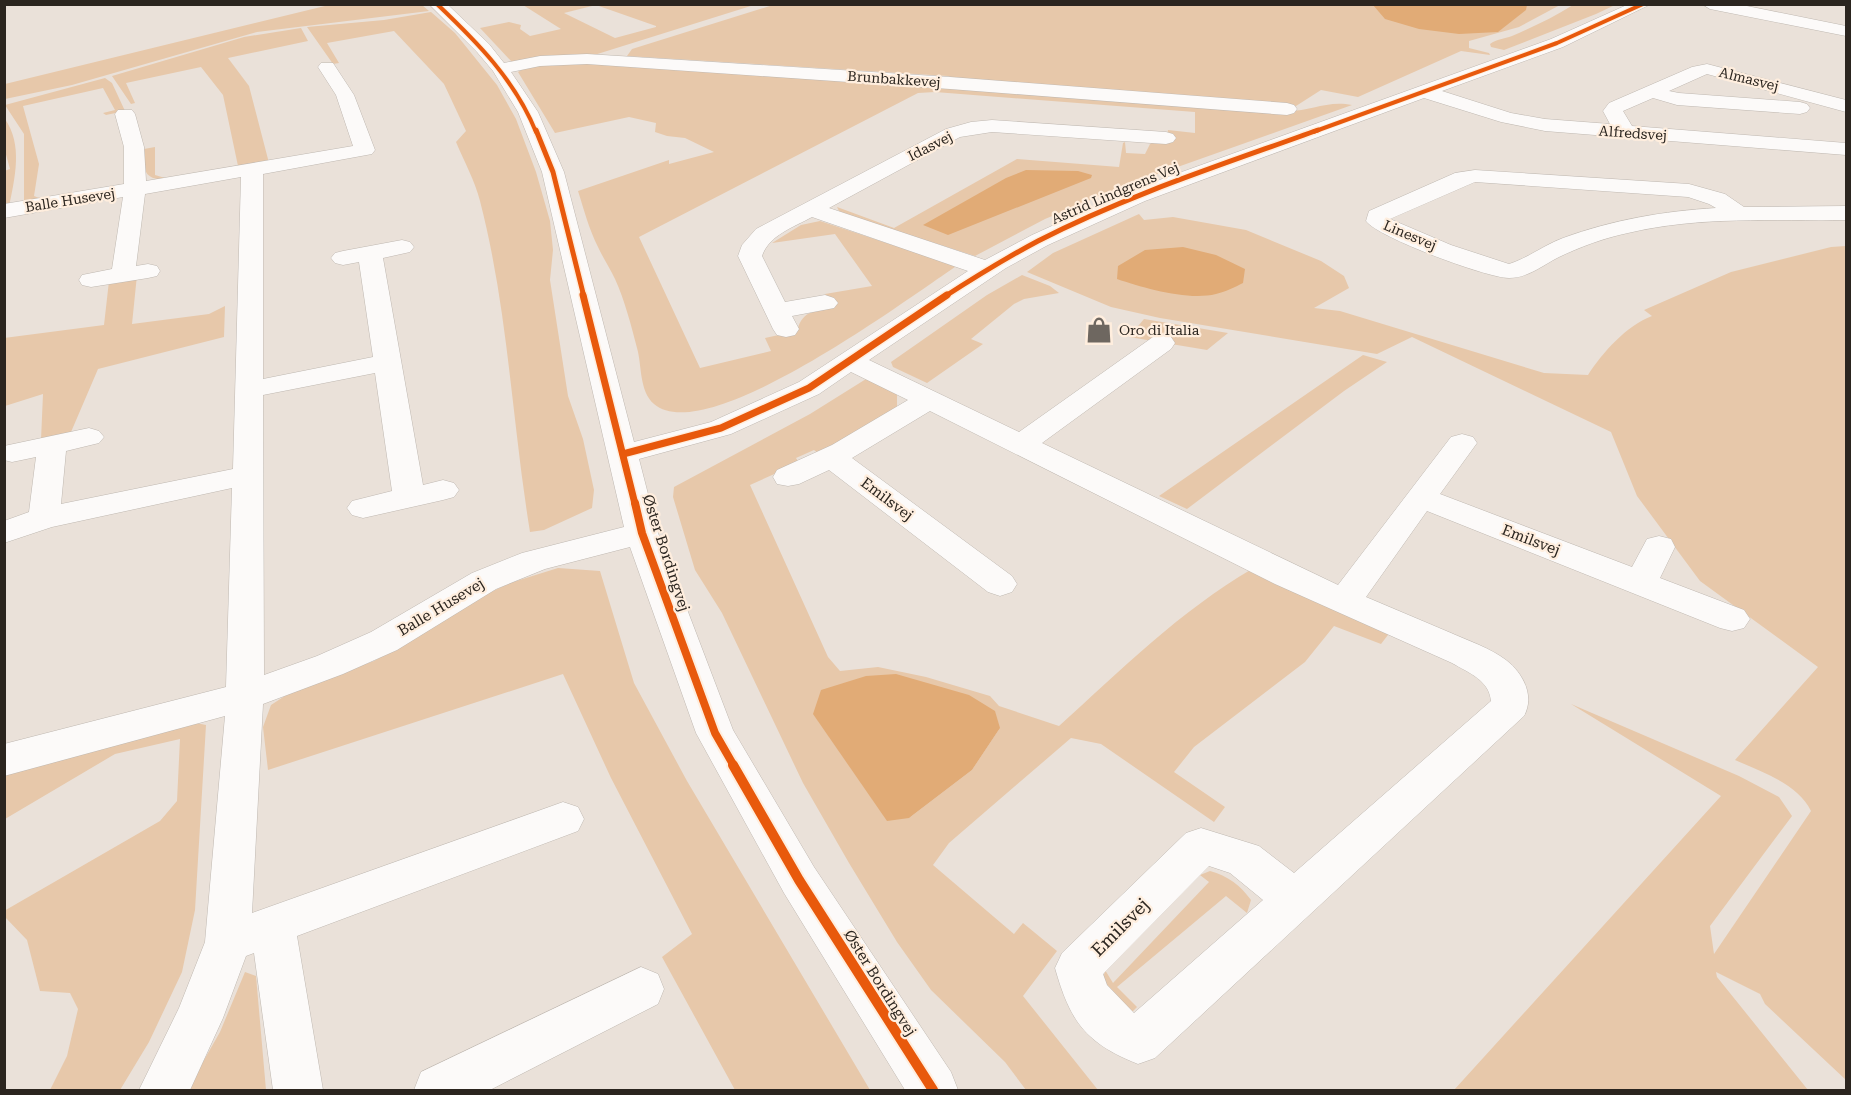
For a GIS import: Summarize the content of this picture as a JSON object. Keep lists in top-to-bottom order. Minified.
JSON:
{"streets":{"street":["Brunbakkevej","Almasvej","Alfredsvej","Idasvej","Astrid Lindgrens Vej","Balle Husevej","Linesvej","Emilsvej","Øster Bordingvej"]},"crossings":[["Brunbakkevej","Øster Bordingvej"],["Almasvej","Alfredsvej"],["Alfredsvej","Astrid Lindgrens Vej"],["Astrid Lindgrens Vej","Emilsvej"],["Astrid Lindgrens Vej","Øster Bordingvej"],["Balle Husevej","Øster Bordingvej"]],"places":{"shop":["Oro di Italia"]}}
